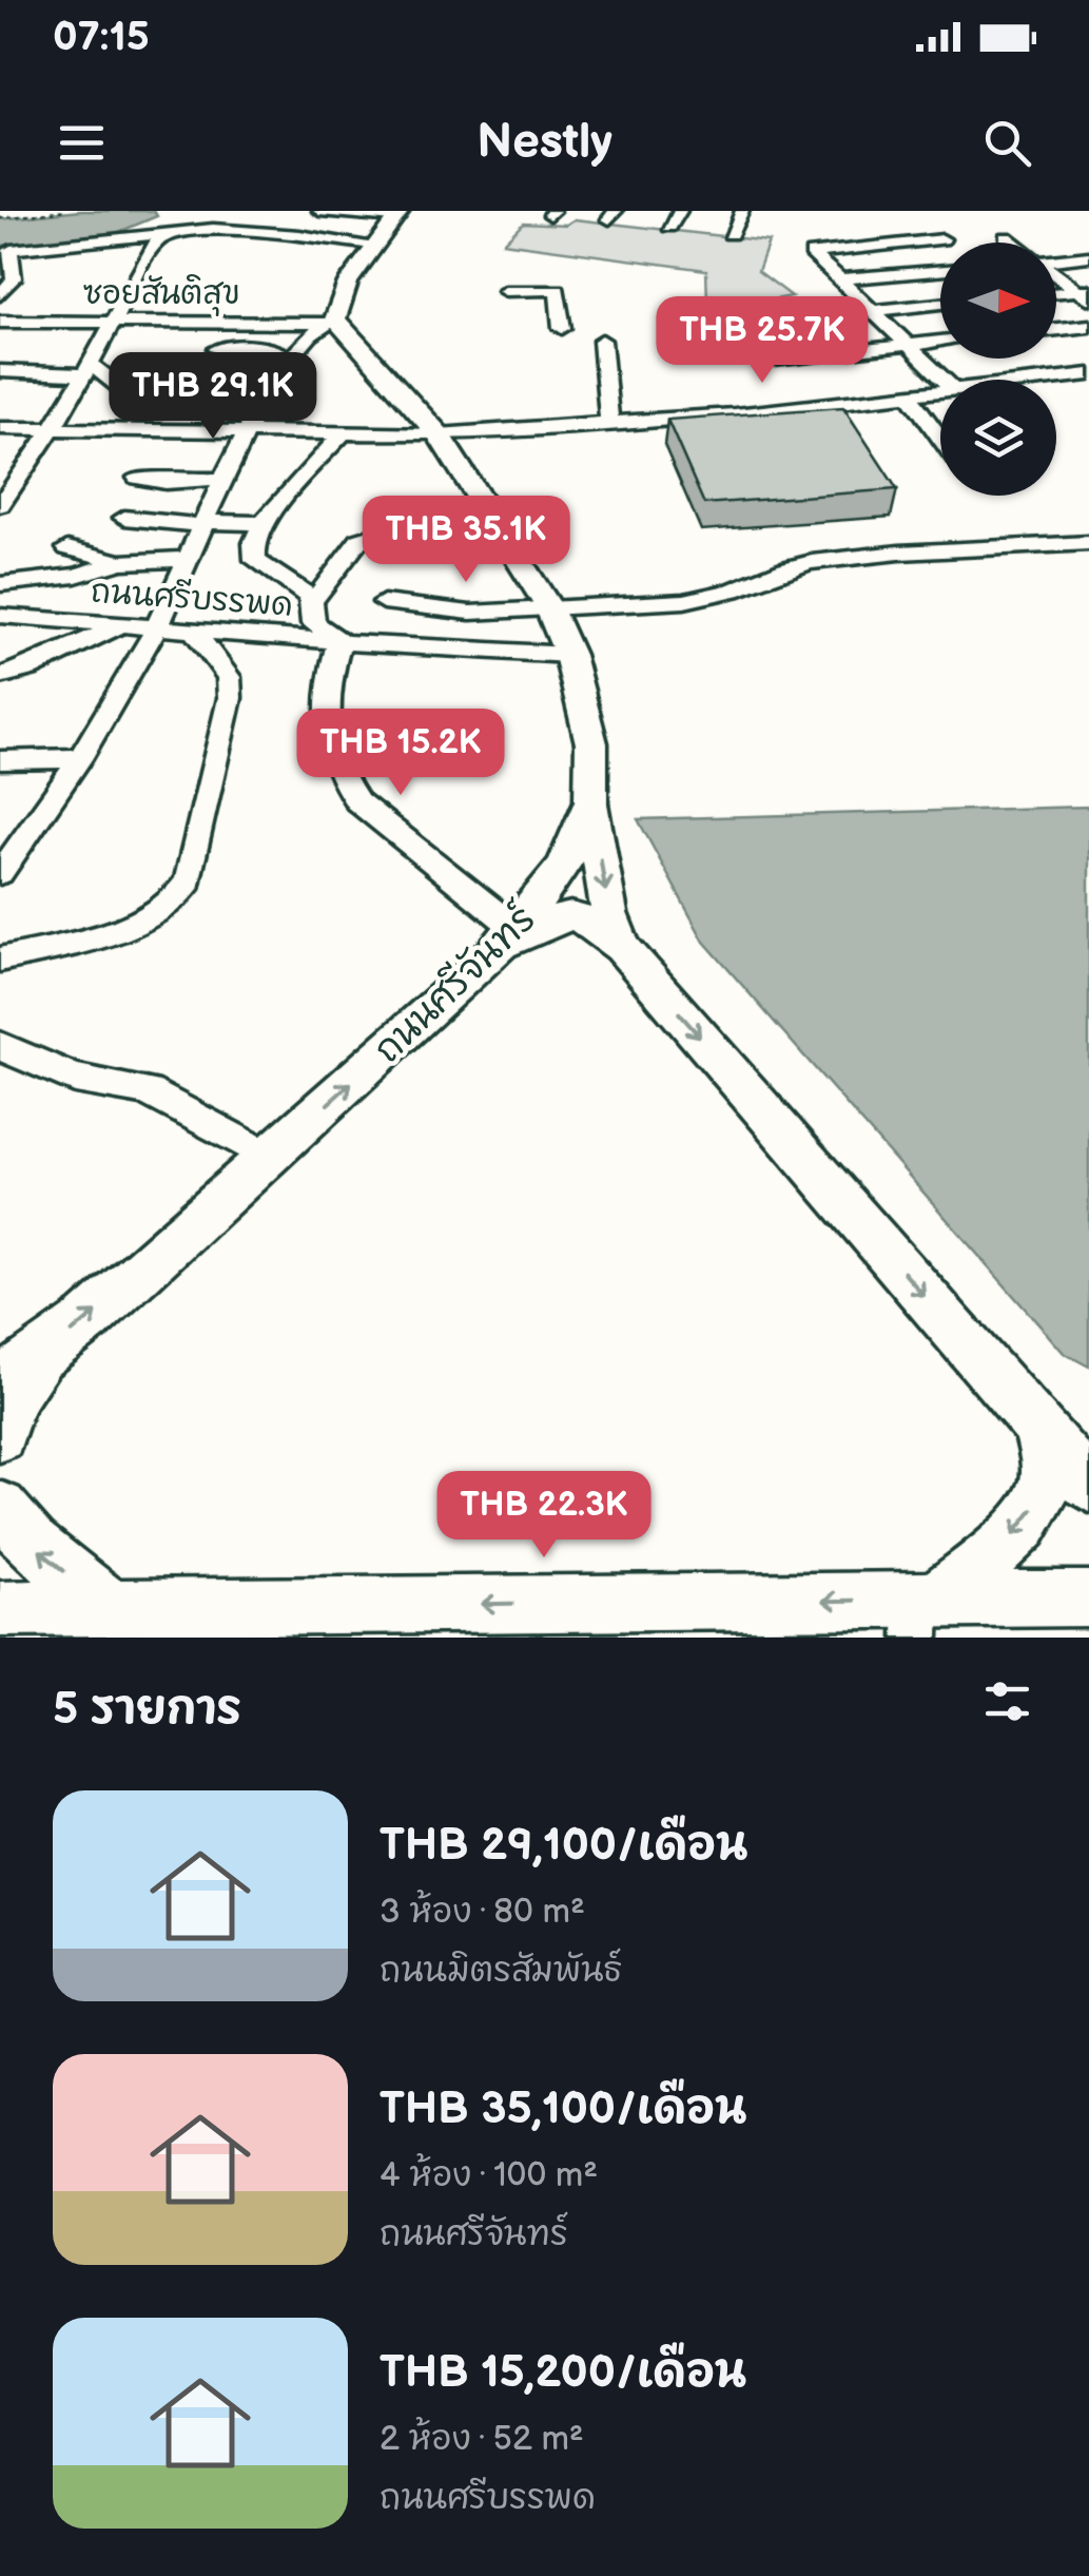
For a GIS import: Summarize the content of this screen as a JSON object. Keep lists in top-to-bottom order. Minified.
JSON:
{"streets":{"main road":["ถนนศรีจันทร์"],"street":["ซอยสันติสุข","ถนนศรีบรรพด"]},"crossings":[["ซอยสันติสุข","ถนนศรีจันทร์"],["ถนนศรีบรรพด","ถนนศรีจันทร์"]],"one_way":["ถนนศรีจันทร์"],"north":"right","page":{"status":"07:15","header":"Nestly","price":["THB 25.7K","THB 29.1K","THB 35.1K","THB 15.2K","THB 22.3K"],"heading":"5 รายการ","list":[{"name":"THB 29,100/เดือน","note":"3 ห้อง · 80 m² · ถนนมิตรสัมพันธ์"},{"name":"THB 35,100/เดือน","note":"4 ห้อง · 100 m² · ถนนศรีจันทร์"},{"name":"THB 15,200/เดือน","note":"2 ห้อง · 52 m² · ถนนศรีบรรพด"}]}}
